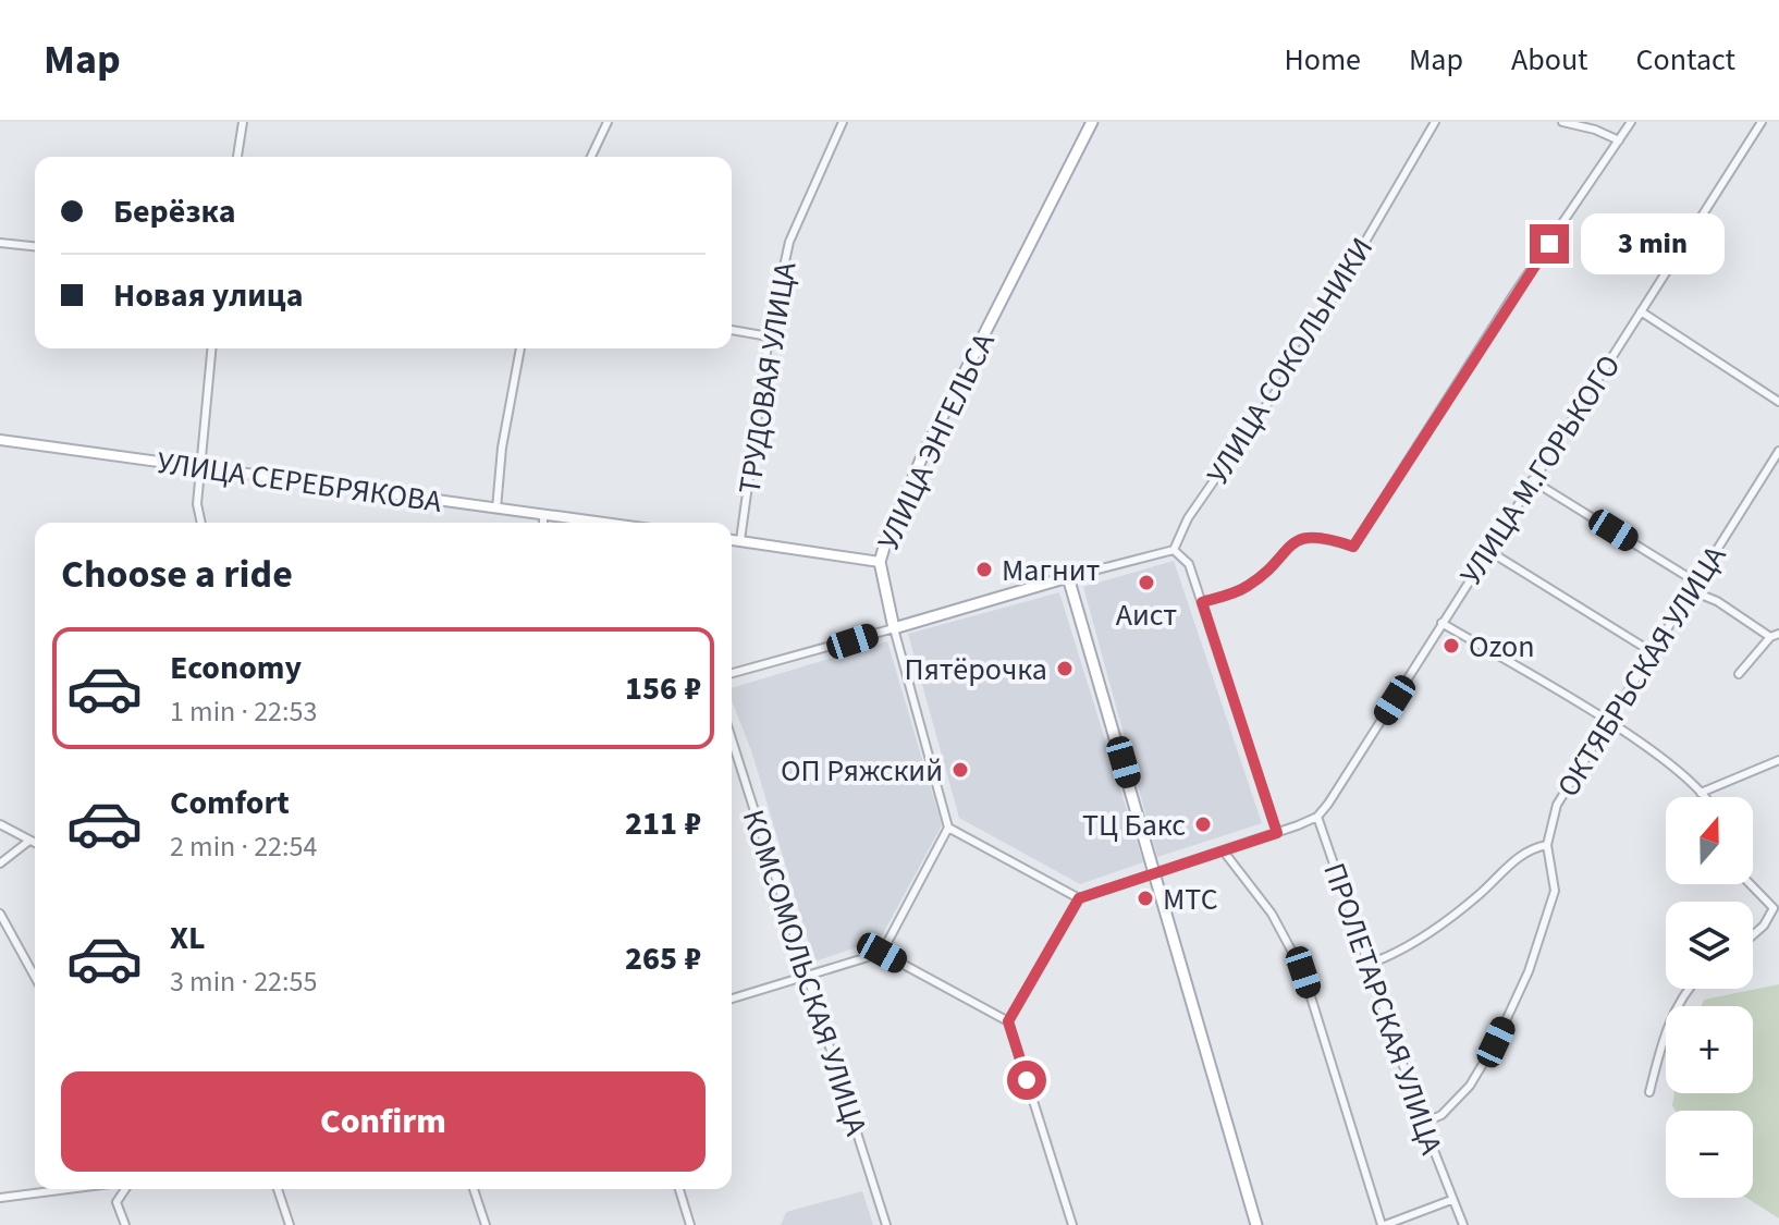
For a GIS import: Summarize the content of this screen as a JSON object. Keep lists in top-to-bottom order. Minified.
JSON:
{"streets":{"main road":["УЛИЦА ЭНГЕЛЬСА","УЛИЦА СЕРЕБРЯКОВА"],"street":["УЛИЦА СОКОЛЬНИКИ","ТРУДОВАЯ УЛИЦА","УЛИЦА М.ГОРЬКОГО","ОКТЯБРЬСКАЯ УЛИЦА","КОМСОМОЛЬСКАЯ УЛИЦА","ПРОЛЕТАРСКАЯ УЛИЦА"]},"crossings":[["УЛИЦА М.ГОРЬКОГО","ПРОЛЕТАРСКАЯ УЛИЦА"]],"places":["Магнит","Аист","Ozon","Пятёрочка","ОП Ряжский","ТЦ Бакс","МТС"],"north":"top","page":{"header":"Map","nav":["Home","Map","About","Contact"],"banner":["Берёзка","Новая улица"],"bubble":"3 min","heading":"Choose a ride","list":[{"name":"Economy","note":"1 min · 22:53","value":"156 ₽"},{"name":"Comfort","note":"2 min · 22:54","value":"211 ₽"},{"name":"XL","note":"3 min · 22:55","value":"265 ₽"}],"map_buttons":["+","−"],"buttons":"Confirm"}}
